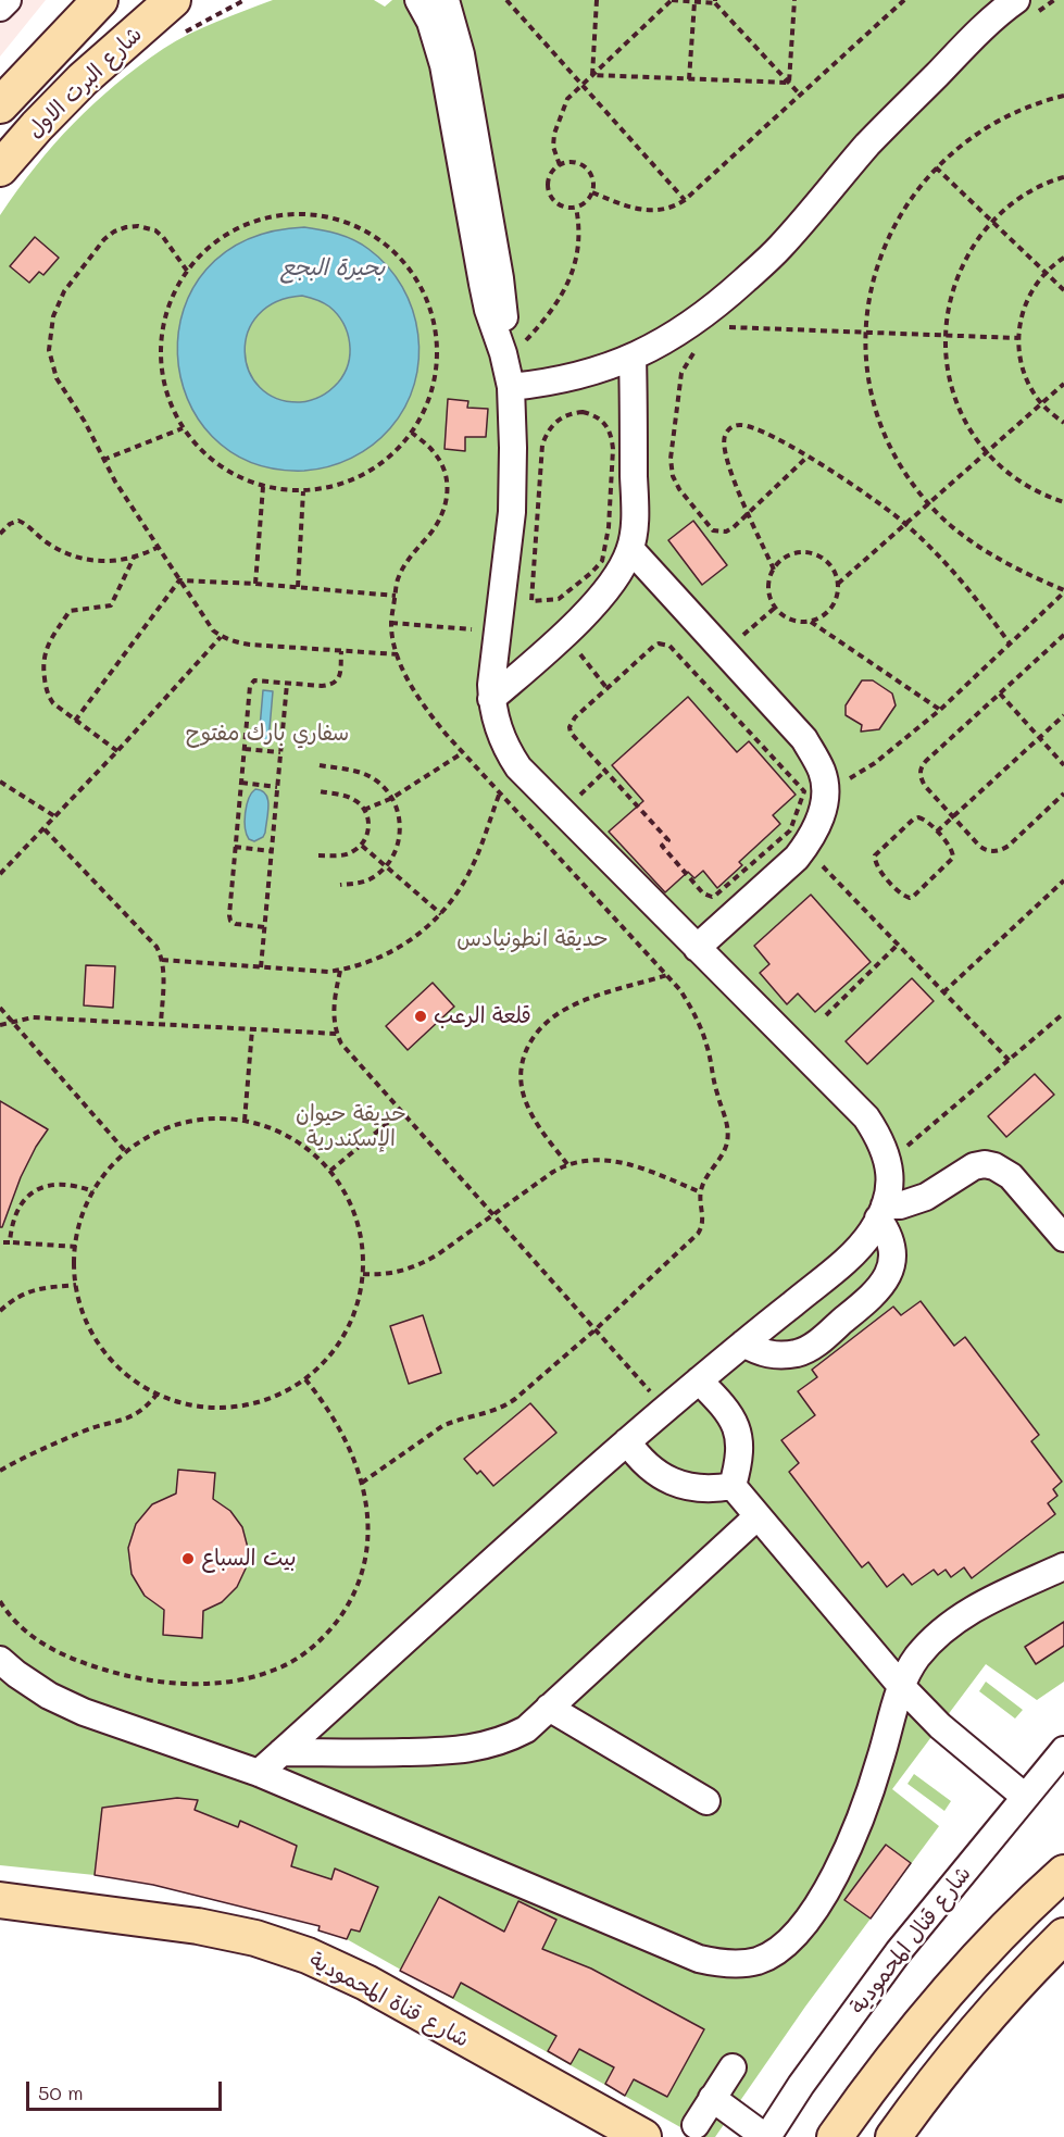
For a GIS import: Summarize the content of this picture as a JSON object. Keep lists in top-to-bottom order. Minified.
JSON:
{"streets":{"main road":["شارع البرت الاول","شارع قناة المحمودية"],"street":["شارع قنال المحمودية"]},"water":["بحيرة البجع"],"parks":["سفاري بارك مفتوح","حديقة انطونيادس","حديقة حيوان الإسكندرية"],"places":["قلعة الرعب","بيت السباع"],"scale_bar":"50 m"}
